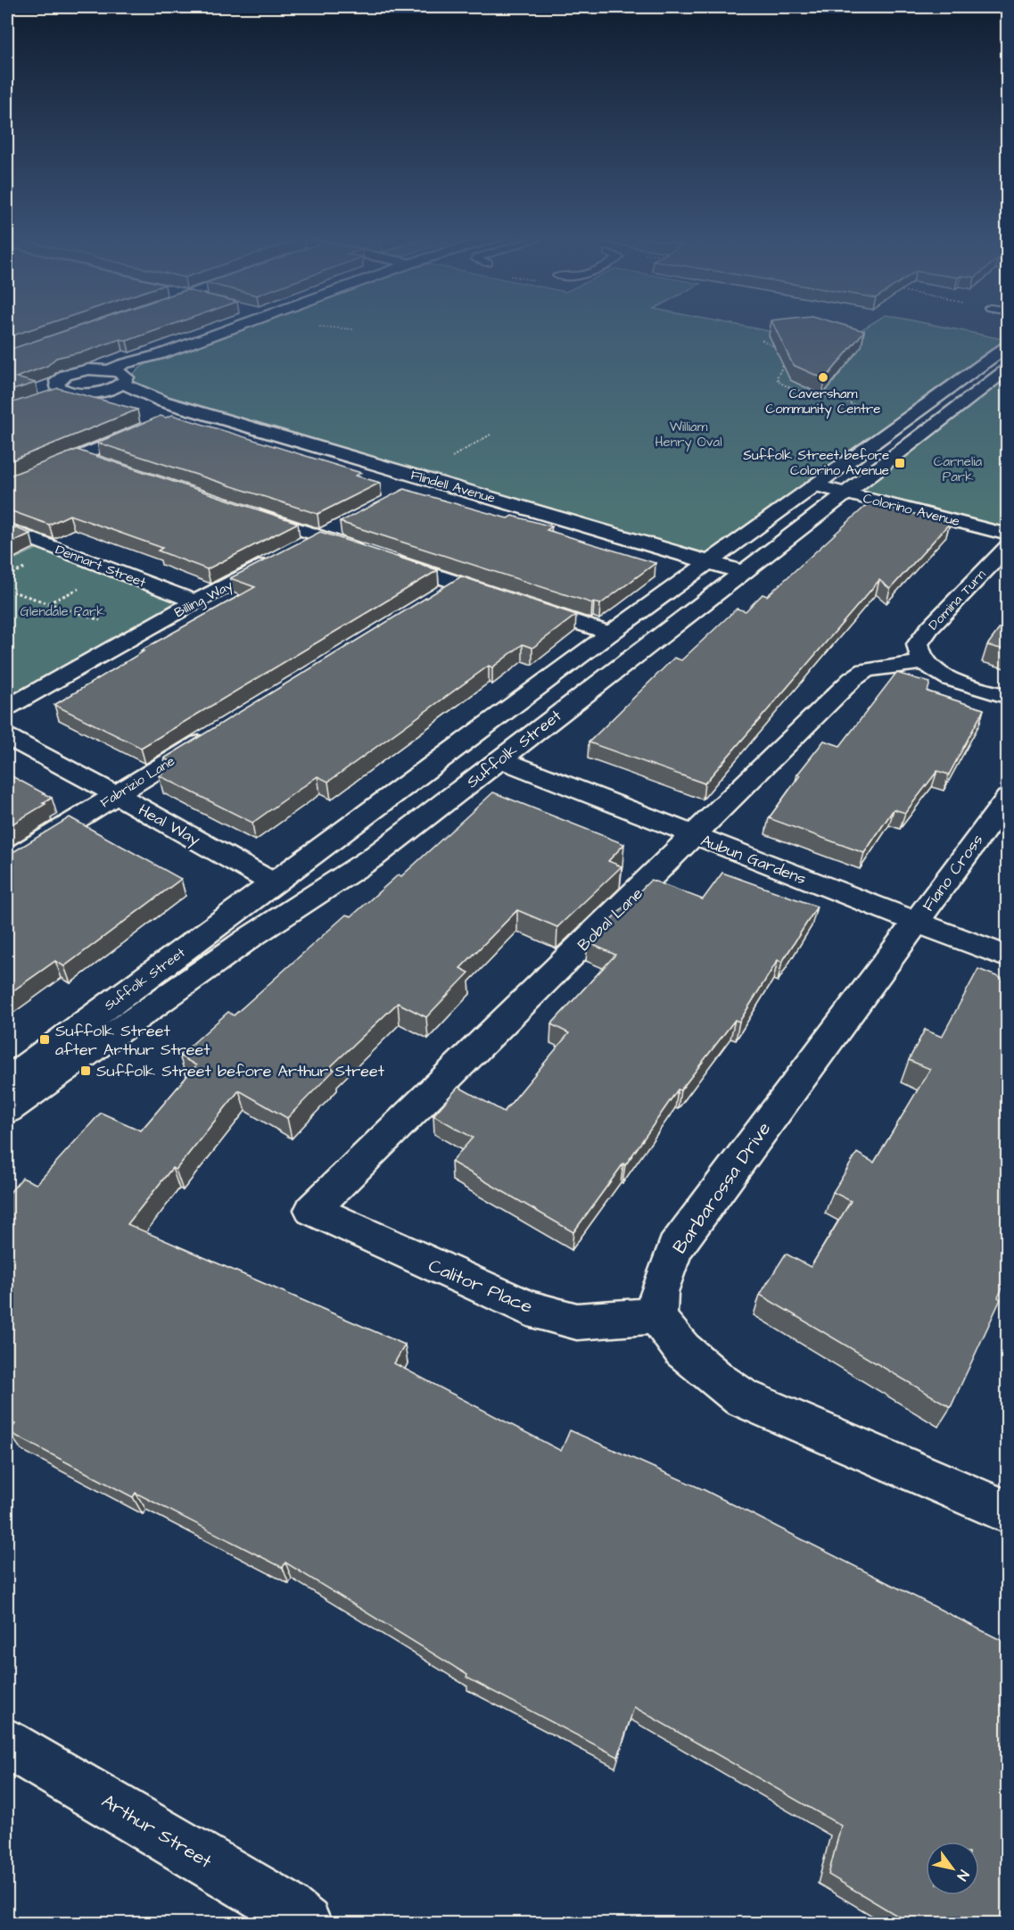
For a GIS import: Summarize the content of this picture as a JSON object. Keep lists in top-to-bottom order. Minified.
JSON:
{"streets":{"street":["Flindell Avenue","Colorino Avenue","Dennart Street","Billing Way","Domina Turn","Suffolk Street","Fabrizio Lane","Heal Way","Aubun Gardens","Fiano Cross","Bobal Lane","Barbarossa Drive","Calitor Place","Arthur Street"]},"crossings":[["Flindell Avenue","Suffolk Street"],["Colorino Avenue","Suffolk Street"],["Dennart Street","Billing Way"],["Domina Turn","Bobal Lane"],["Suffolk Street","Heal Way"],["Suffolk Street","Aubun Gardens"],["Fabrizio Lane","Heal Way"],["Aubun Gardens","Fiano Cross"],["Aubun Gardens","Bobal Lane"],["Aubun Gardens","Barbarossa Drive"],["Fiano Cross","Barbarossa Drive"],["Bobal Lane","Calitor Place"],["Barbarossa Drive","Calitor Place"]],"parks":["William Henry Oval","Carnelia Park","Glendale Park"],"places":{"other":["Caversham Community Centre"],"transit":["Suffolk Street before Colorino Avenue","Suffolk Street after Arthur Street","Suffolk Street before Arthur Street"]},"north":"bottom right"}
